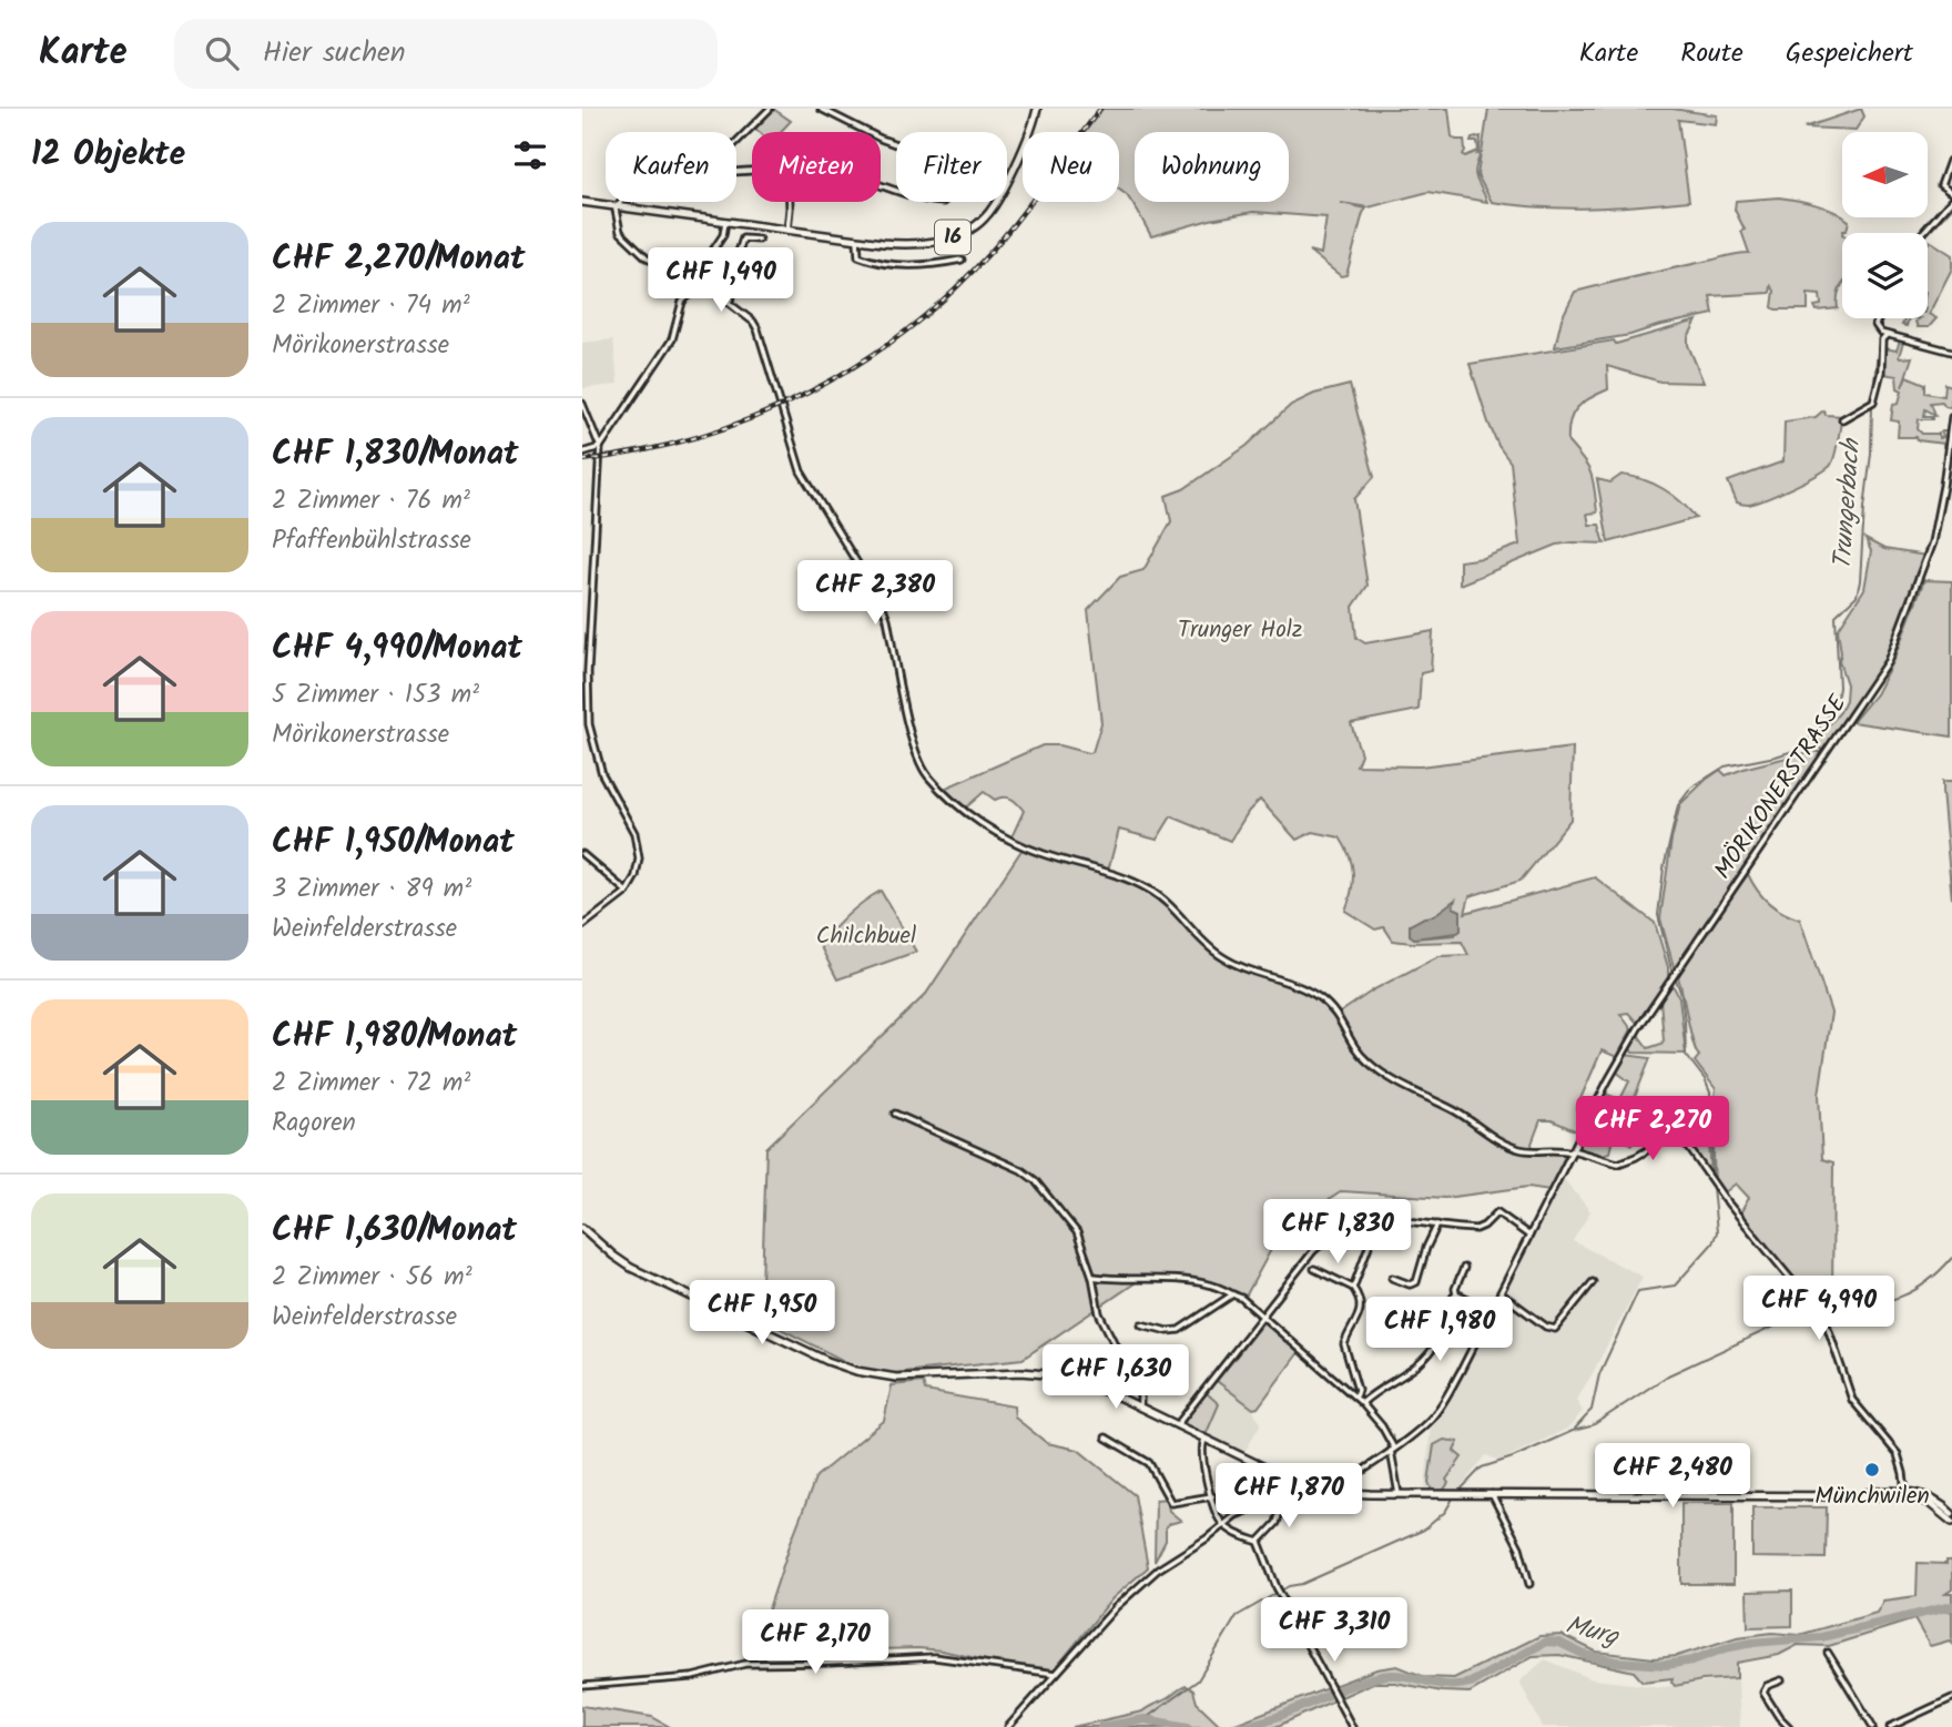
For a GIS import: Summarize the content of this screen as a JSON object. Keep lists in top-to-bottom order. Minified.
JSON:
{"streets":{"main road":["16"],"street":["MÖRIKONERSTRASSE"]},"water":["Trungerbach","Murg"],"parks":["Trunger Holz","Chilchbuel"],"places":["Münchwilen"],"north":"left","page":{"header":"Karte","search":"Hier suchen","nav":["Karte","Route","Gespeichert"],"heading":"12 Objekte","chip":["Kaufen","Mieten","Filter","Neu","Wohnung"],"list":[{"name":"CHF 2,270/Monat","note":"2 Zimmer · 74 m² · Mörikonerstrasse"},{"name":"CHF 1,830/Monat","note":"2 Zimmer · 76 m² · Pfaffenbühlstrasse"},{"name":"CHF 4,990/Monat","note":"5 Zimmer · 153 m² · Mörikonerstrasse"},{"name":"CHF 1,950/Monat","note":"3 Zimmer · 89 m² · Weinfelderstrasse"},{"name":"CHF 1,980/Monat","note":"2 Zimmer · 72 m² · Ragoren"},{"name":"CHF 1,630/Monat","note":"2 Zimmer · 56 m² · Weinfelderstrasse"}],"price":["CHF 1,490","CHF 2,380","CHF 2,270","CHF 1,830","CHF 4,990","CHF 1,950","CHF 1,980","CHF 1,630","CHF 2,480","CHF 1,870","CHF 3,310","CHF 2,170"]}}
